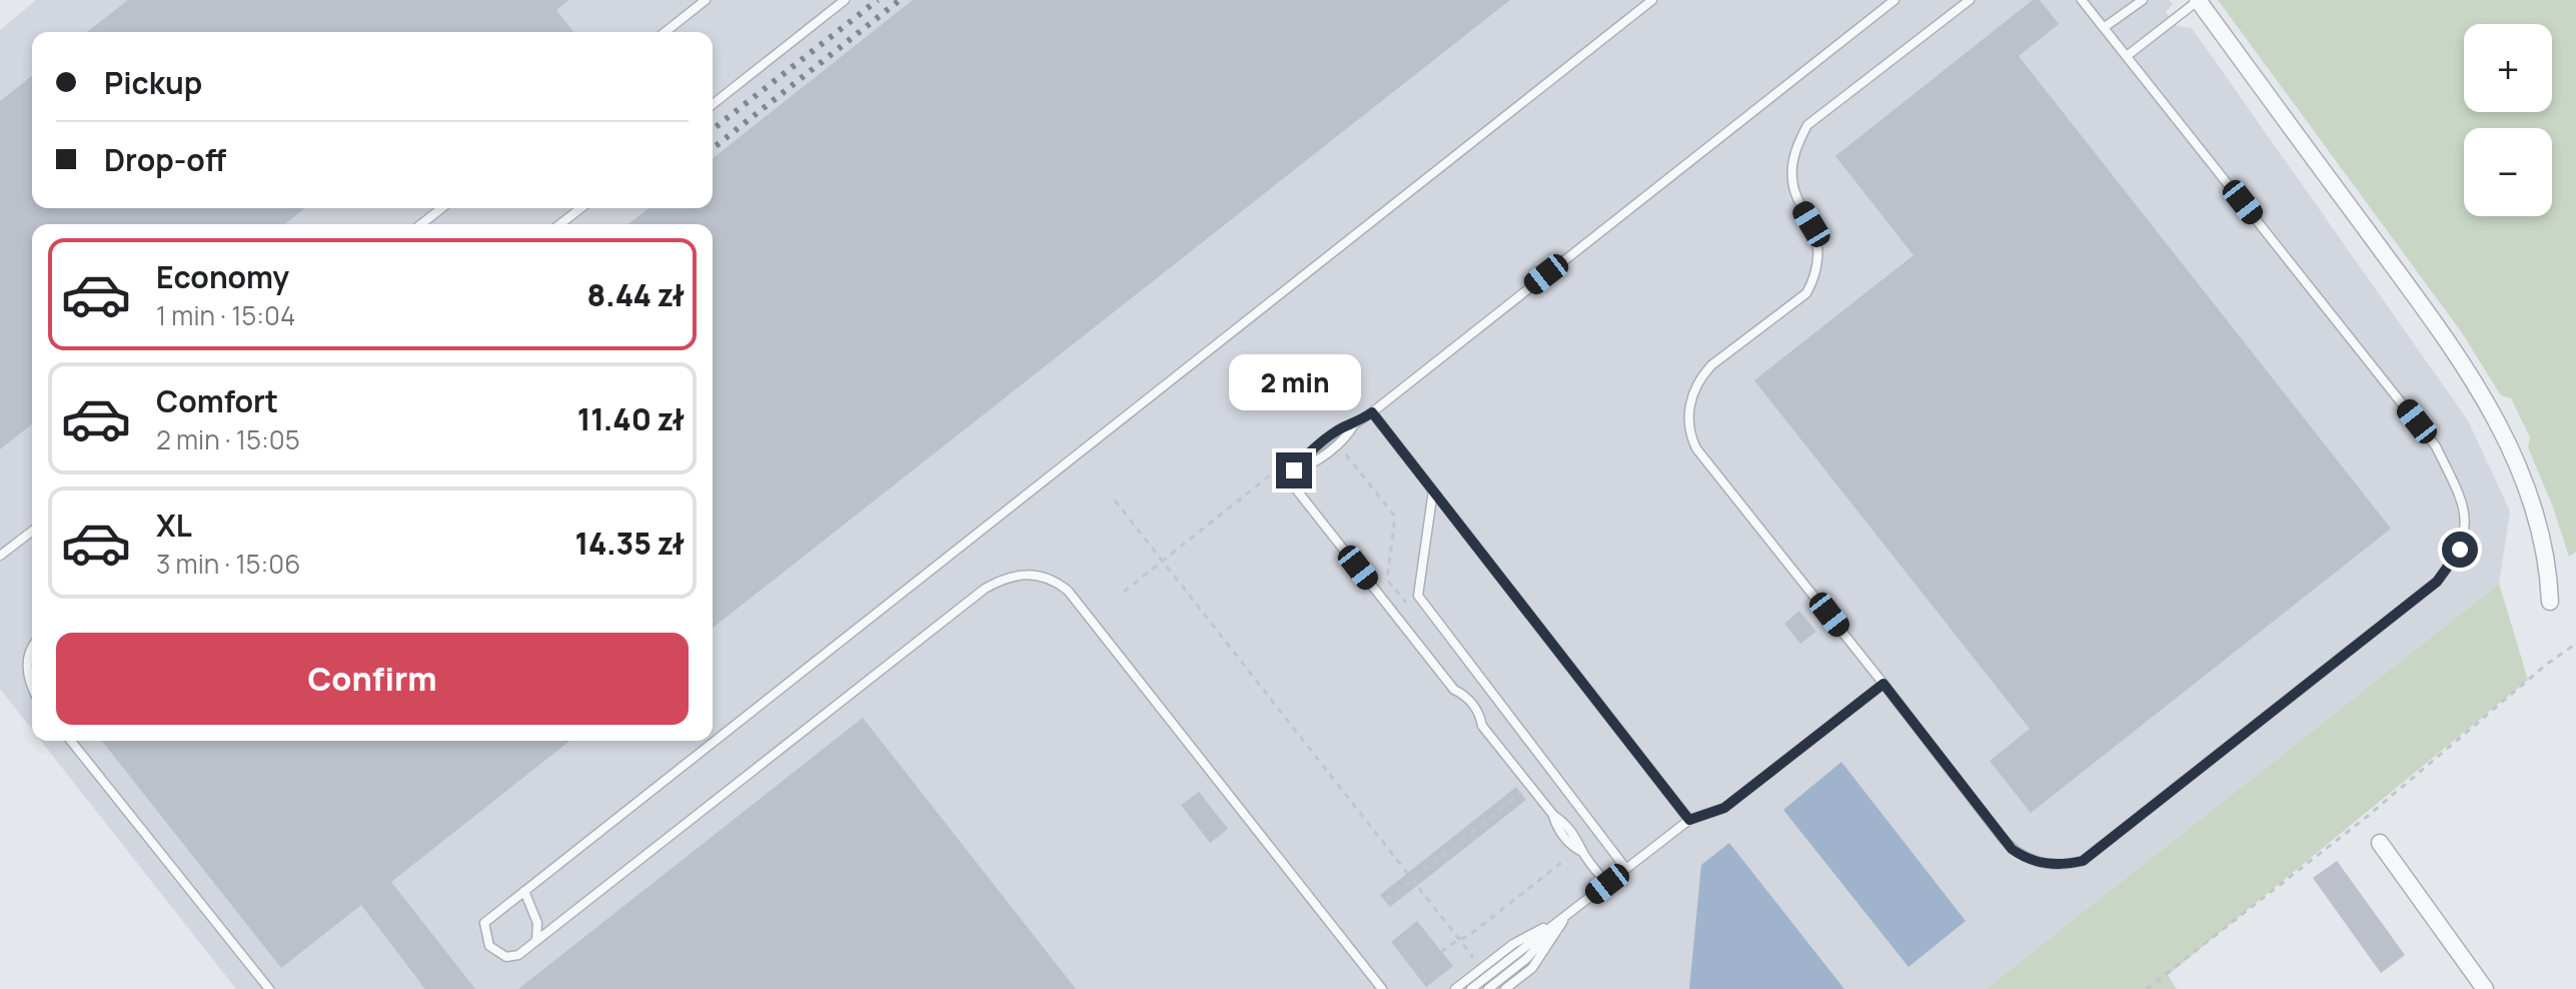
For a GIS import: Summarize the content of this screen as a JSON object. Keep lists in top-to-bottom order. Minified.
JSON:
{"page":{"map_buttons":["+","−"],"banner":["Pickup","Drop-off"],"list":[{"name":"Economy","note":"1 min · 15:04","value":"8.44 zł"},{"name":"Comfort","note":"2 min · 15:05","value":"11.40 zł"},{"name":"XL","note":"3 min · 15:06","value":"14.35 zł"}],"bubble":"2 min","buttons":"Confirm"}}
